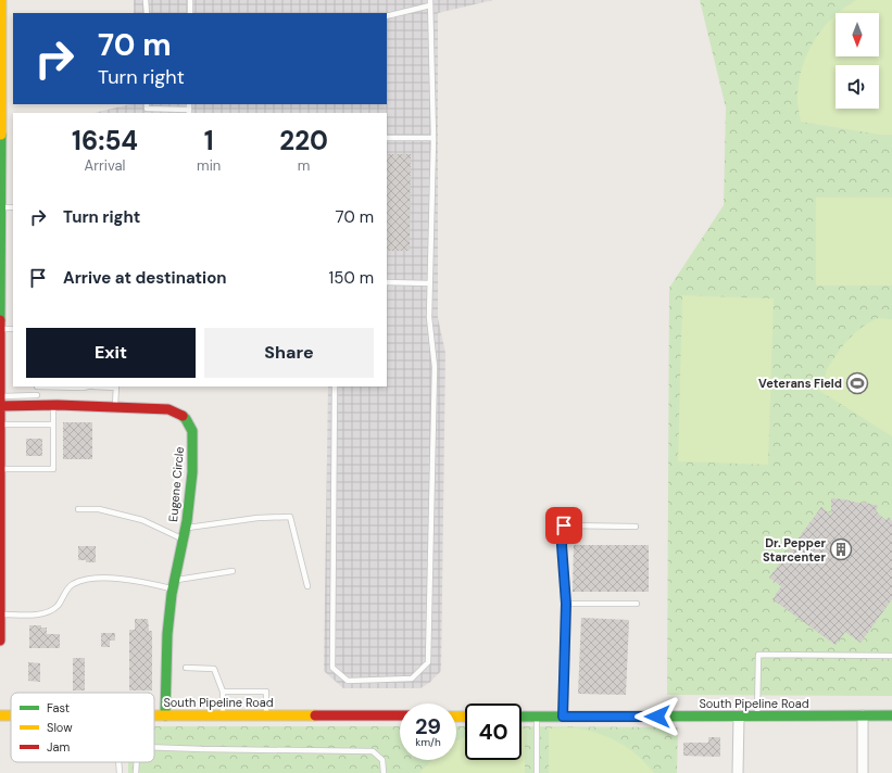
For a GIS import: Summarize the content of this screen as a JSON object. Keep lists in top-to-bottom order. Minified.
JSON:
{"streets":{"street":["Eugene Circle","South Pipeline Road"]},"crossings":[["Eugene Circle","South Pipeline Road"]],"places":{"sports":["Veterans Field"],"building":["Dr. Pepper Starcenter"]},"legend":["Fast","Slow","Jam"],"north":"bottom","page":{"turn":["70 m","Turn right"],"eta":["16:54","Arrival","1","min","220","m"],"list":[{"name":"Turn right","value":"70 m"},{"name":"Arrive at destination","value":"150 m"}],"buttons":["Exit","Share"],"speed":"29 km/h","limit":"40"}}
